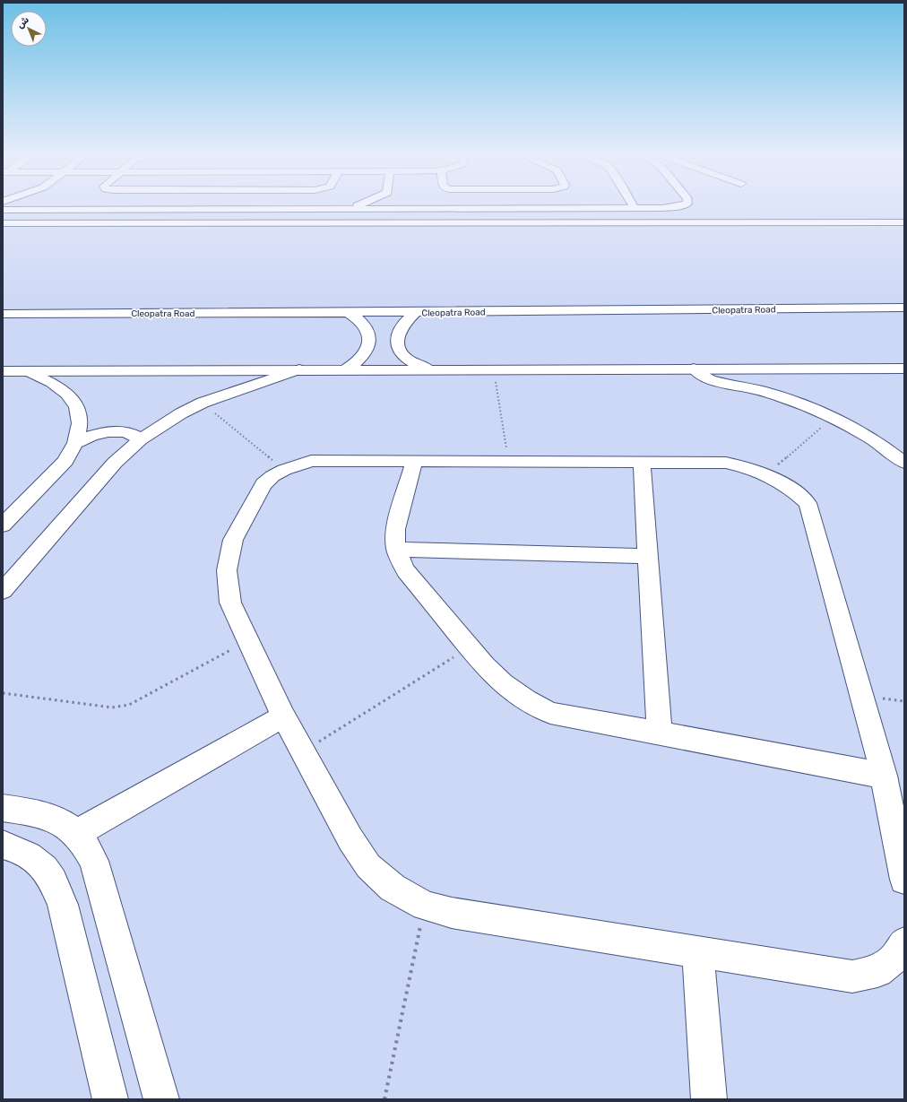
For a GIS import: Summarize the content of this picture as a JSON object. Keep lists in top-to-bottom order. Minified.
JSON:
{"streets":{"street":["Cleopatra Road"]},"north":"top left"}
